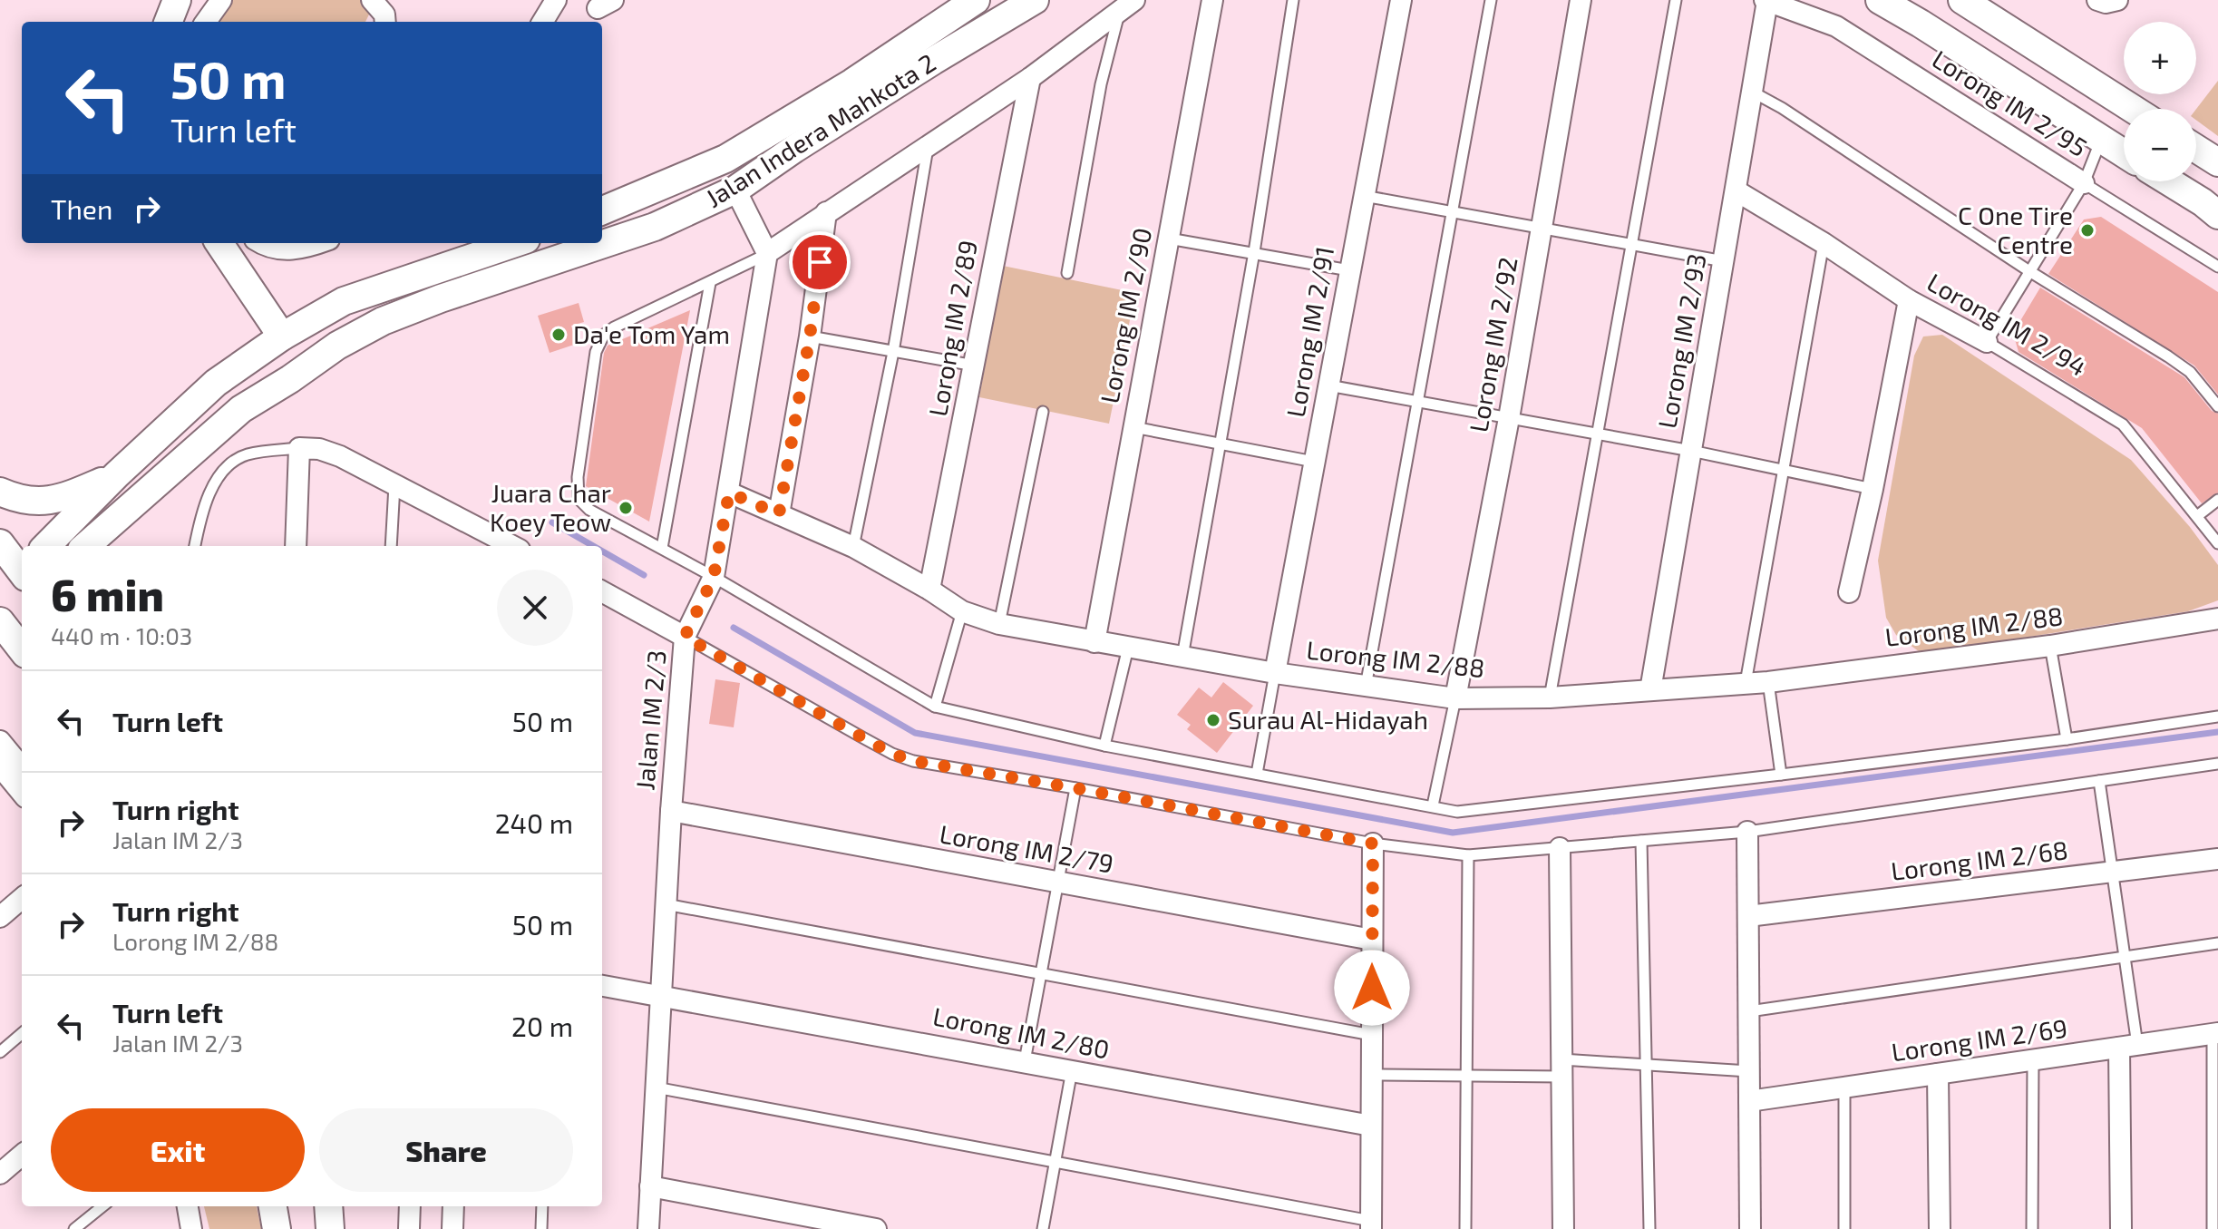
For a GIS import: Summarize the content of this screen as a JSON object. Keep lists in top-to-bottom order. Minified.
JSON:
{"streets":{"street":["Lorong IM 2/95","Jalan Indera Mahkota 2","Lorong IM 2/90","Lorong IM 2/94","Lorong IM 2/89","Lorong IM 2/91","Lorong IM 2/93","Lorong IM 2/92","Lorong IM 2/88","Jalan IM 2/3","Lorong IM 2/79","Lorong IM 2/68","Lorong IM 2/80","Lorong IM 2/69"]},"crossings":[["Lorong IM 2/95","Lorong IM 2/93"],["Lorong IM 2/90","Lorong IM 2/88"],["Lorong IM 2/94","Lorong IM 2/93"],["Lorong IM 2/89","Lorong IM 2/88"],["Lorong IM 2/91","Lorong IM 2/88"],["Lorong IM 2/93","Lorong IM 2/88"],["Lorong IM 2/92","Lorong IM 2/88"],["Lorong IM 2/88","Jalan IM 2/3"],["Jalan IM 2/3","Lorong IM 2/79"],["Jalan IM 2/3","Lorong IM 2/80"]],"places":["C One Tire Centre","Da'e Tom Yam","Juara Char Koey Teow","Surau Al-Hidayah"],"page":{"map_buttons":["+","−"],"turn":["50 m","Turn left"],"then":"Then","heading":["6 min","440 m · 10:03"],"list":[{"name":"Turn left","value":"50 m"},{"name":"Turn right","note":"Jalan IM 2/3","value":"240 m"},{"name":"Turn right","note":"Lorong IM 2/88","value":"50 m"},{"name":"Turn left","note":"Jalan IM 2/3","value":"20 m"}],"buttons":["Exit","Share"]}}
